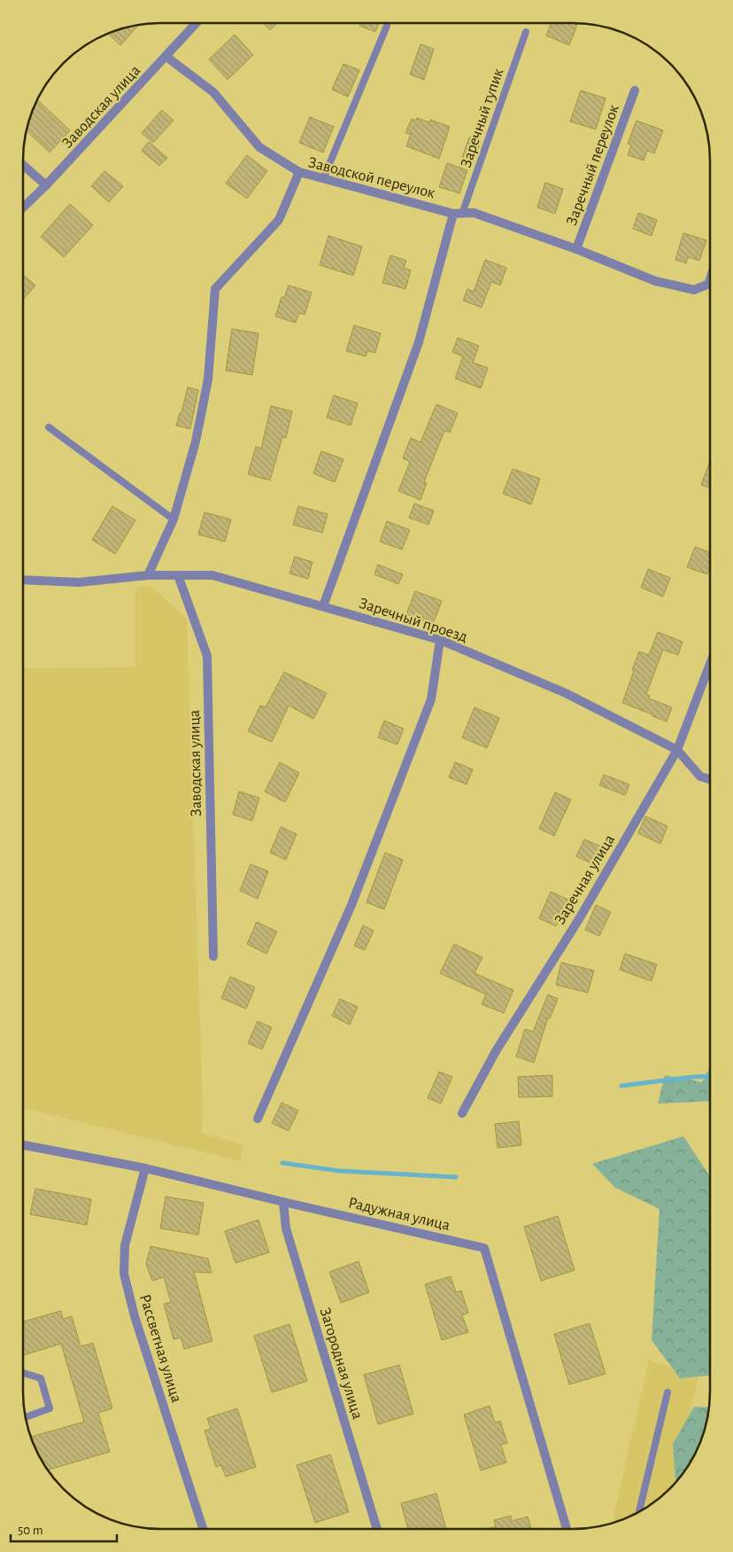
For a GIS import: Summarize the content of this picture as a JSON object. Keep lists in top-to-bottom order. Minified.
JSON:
{"streets":{"street":["Заводская улица","Заречный переулок","Заводской переулок","Заречный проезд","Заречная улица","Радужная улица","Рассветная улица","Загородная улица"],"lane":["Заречный тупик"]},"crossings":[["Заводская улица","Заречный проезд"],["Заречный тупик","Заречный переулок"],["Заречный тупик","Заводской переулок"],["Заречный переулок","Заводской переулок"],["Заводской переулок","Заречный проезд"],["Заречный проезд","Заречная улица"],["Радужная улица","Рассветная улица"],["Радужная улица","Загородная улица"]],"scale_bar":"50 m"}
